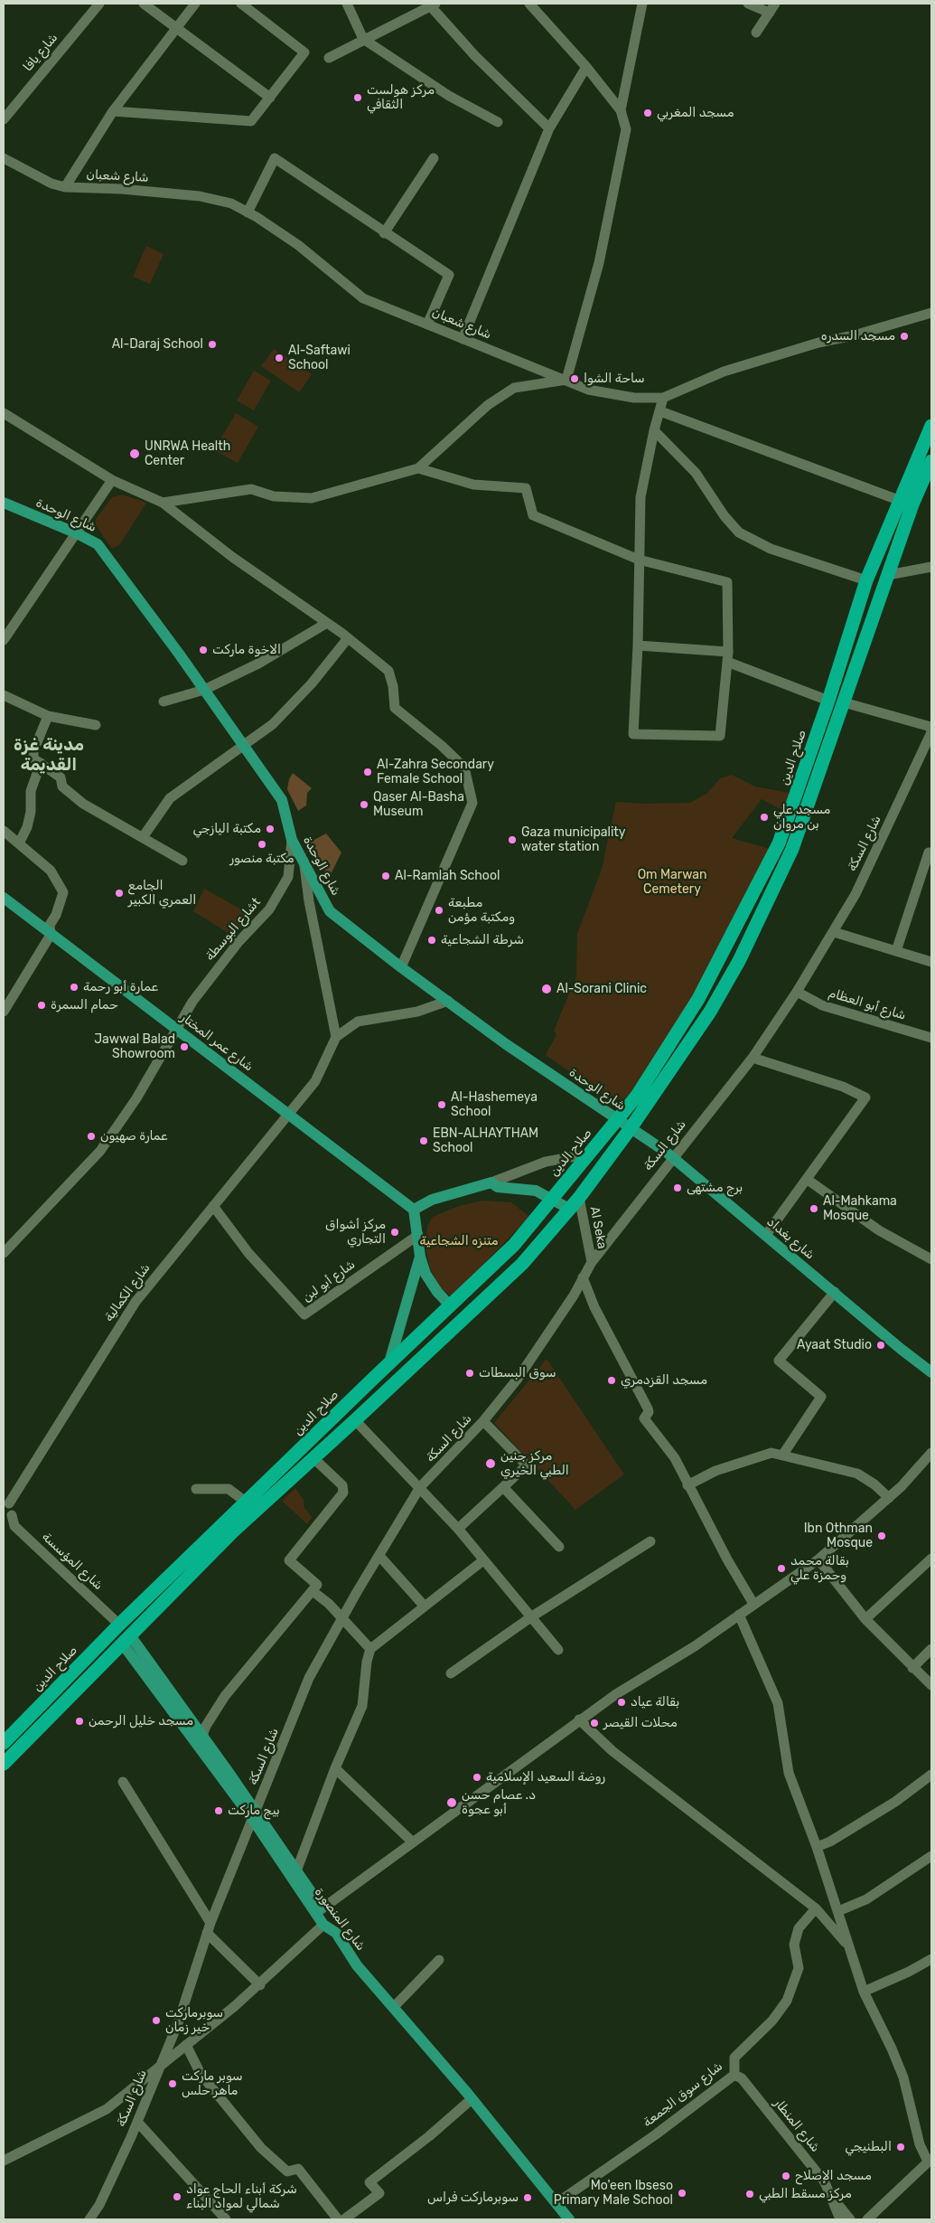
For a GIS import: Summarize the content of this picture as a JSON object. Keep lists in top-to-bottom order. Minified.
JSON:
{"streets":{"highway":["صلاح الدين"],"main road":["شارع الوحدة","شارع عمر المختار","شارع بغداد","شارع المنصورة"],"street":["شارع يافا","شارع شعبان","شارع السكة","شارع البوسطةt","شارع أبو العظام","Al Seka","شارع أبو لبن","شارع الكمالية","شارع المؤسسة","شارع سوق الجمعة","شارع المنطار"]},"crossings":[["شارع الوحدة","صلاح الدين"],["شارع الوحدة","شارع البوسطةt"],["شارع الوحدة","شارع بغداد"],["صلاح الدين","شارع المؤسسة"],["شارع السكة","شارع أبو العظام"],["شارع السكة","Al Seka"],["شارع السكة","شارع بغداد"],["شارع البوسطةt","شارع عمر المختار"],["شارع عمر المختار","شارع الكمالية"],["شارع أبو لبن","شارع الكمالية"],["شارع الكمالية","شارع المؤسسة"],["شارع المنصورة","شارع سوق الجمعة"],["شارع سوق الجمعة","شارع المنطار"]],"districts":["مدينة غزة القديمة"],"parks":["Om Marwan Cemetery","متنزه الشجاعية"],"places":["مركز هولست الثقافي","مسجد المغربي","مسجد السدره","Al-Daraj School","Al-Saftawi School","ساحة الشوا","UNRWA Health Center","الاخوة ماركت","Al-Zahra Secondary Female School","Qaser Al-Basha Museum","مسجد علي بن مروان","مكتبة اليازجي","Gaza municipality water station","مكتبة منصور","Al-Ramlah School","الجامع العمري الكبير","مطبعة ومكتبة مؤمن","شرطة الشجاعية","عمارة أبو رحمة","Al-Sorani Clinic","حمام السمرة","Jawwal Balad Showroom","Al-Hashemeya School","عمارة صهيون","EBN-ALHAYTHAM School","برج مشتهى","Al-Mahkama Mosque","مركز أشواق التجاري","Ayaat Studio","سوق البسطات","مسجد القزدمري","مركز جنين الطبي الخيري","Ibn Othman Mosque","بقالة محمد وحمزة علي","بقالة عياد","مسجد خليل الرحمن","محلات القيصر","روضة السعيد الإسلامية","د. عصام حسن أبو عجوة","بيج ماركت","سوبرماركت خير زمان","سوبر ماركت ماهر حلس","البطنيجي","مسجد الإصلاح","Mo'een Ibseso Primary Male School","مركز مسقط الطبي","شركة أبناء الحاج عواد شمالي لمواد البناء","سوبرماركت فراس"]}
